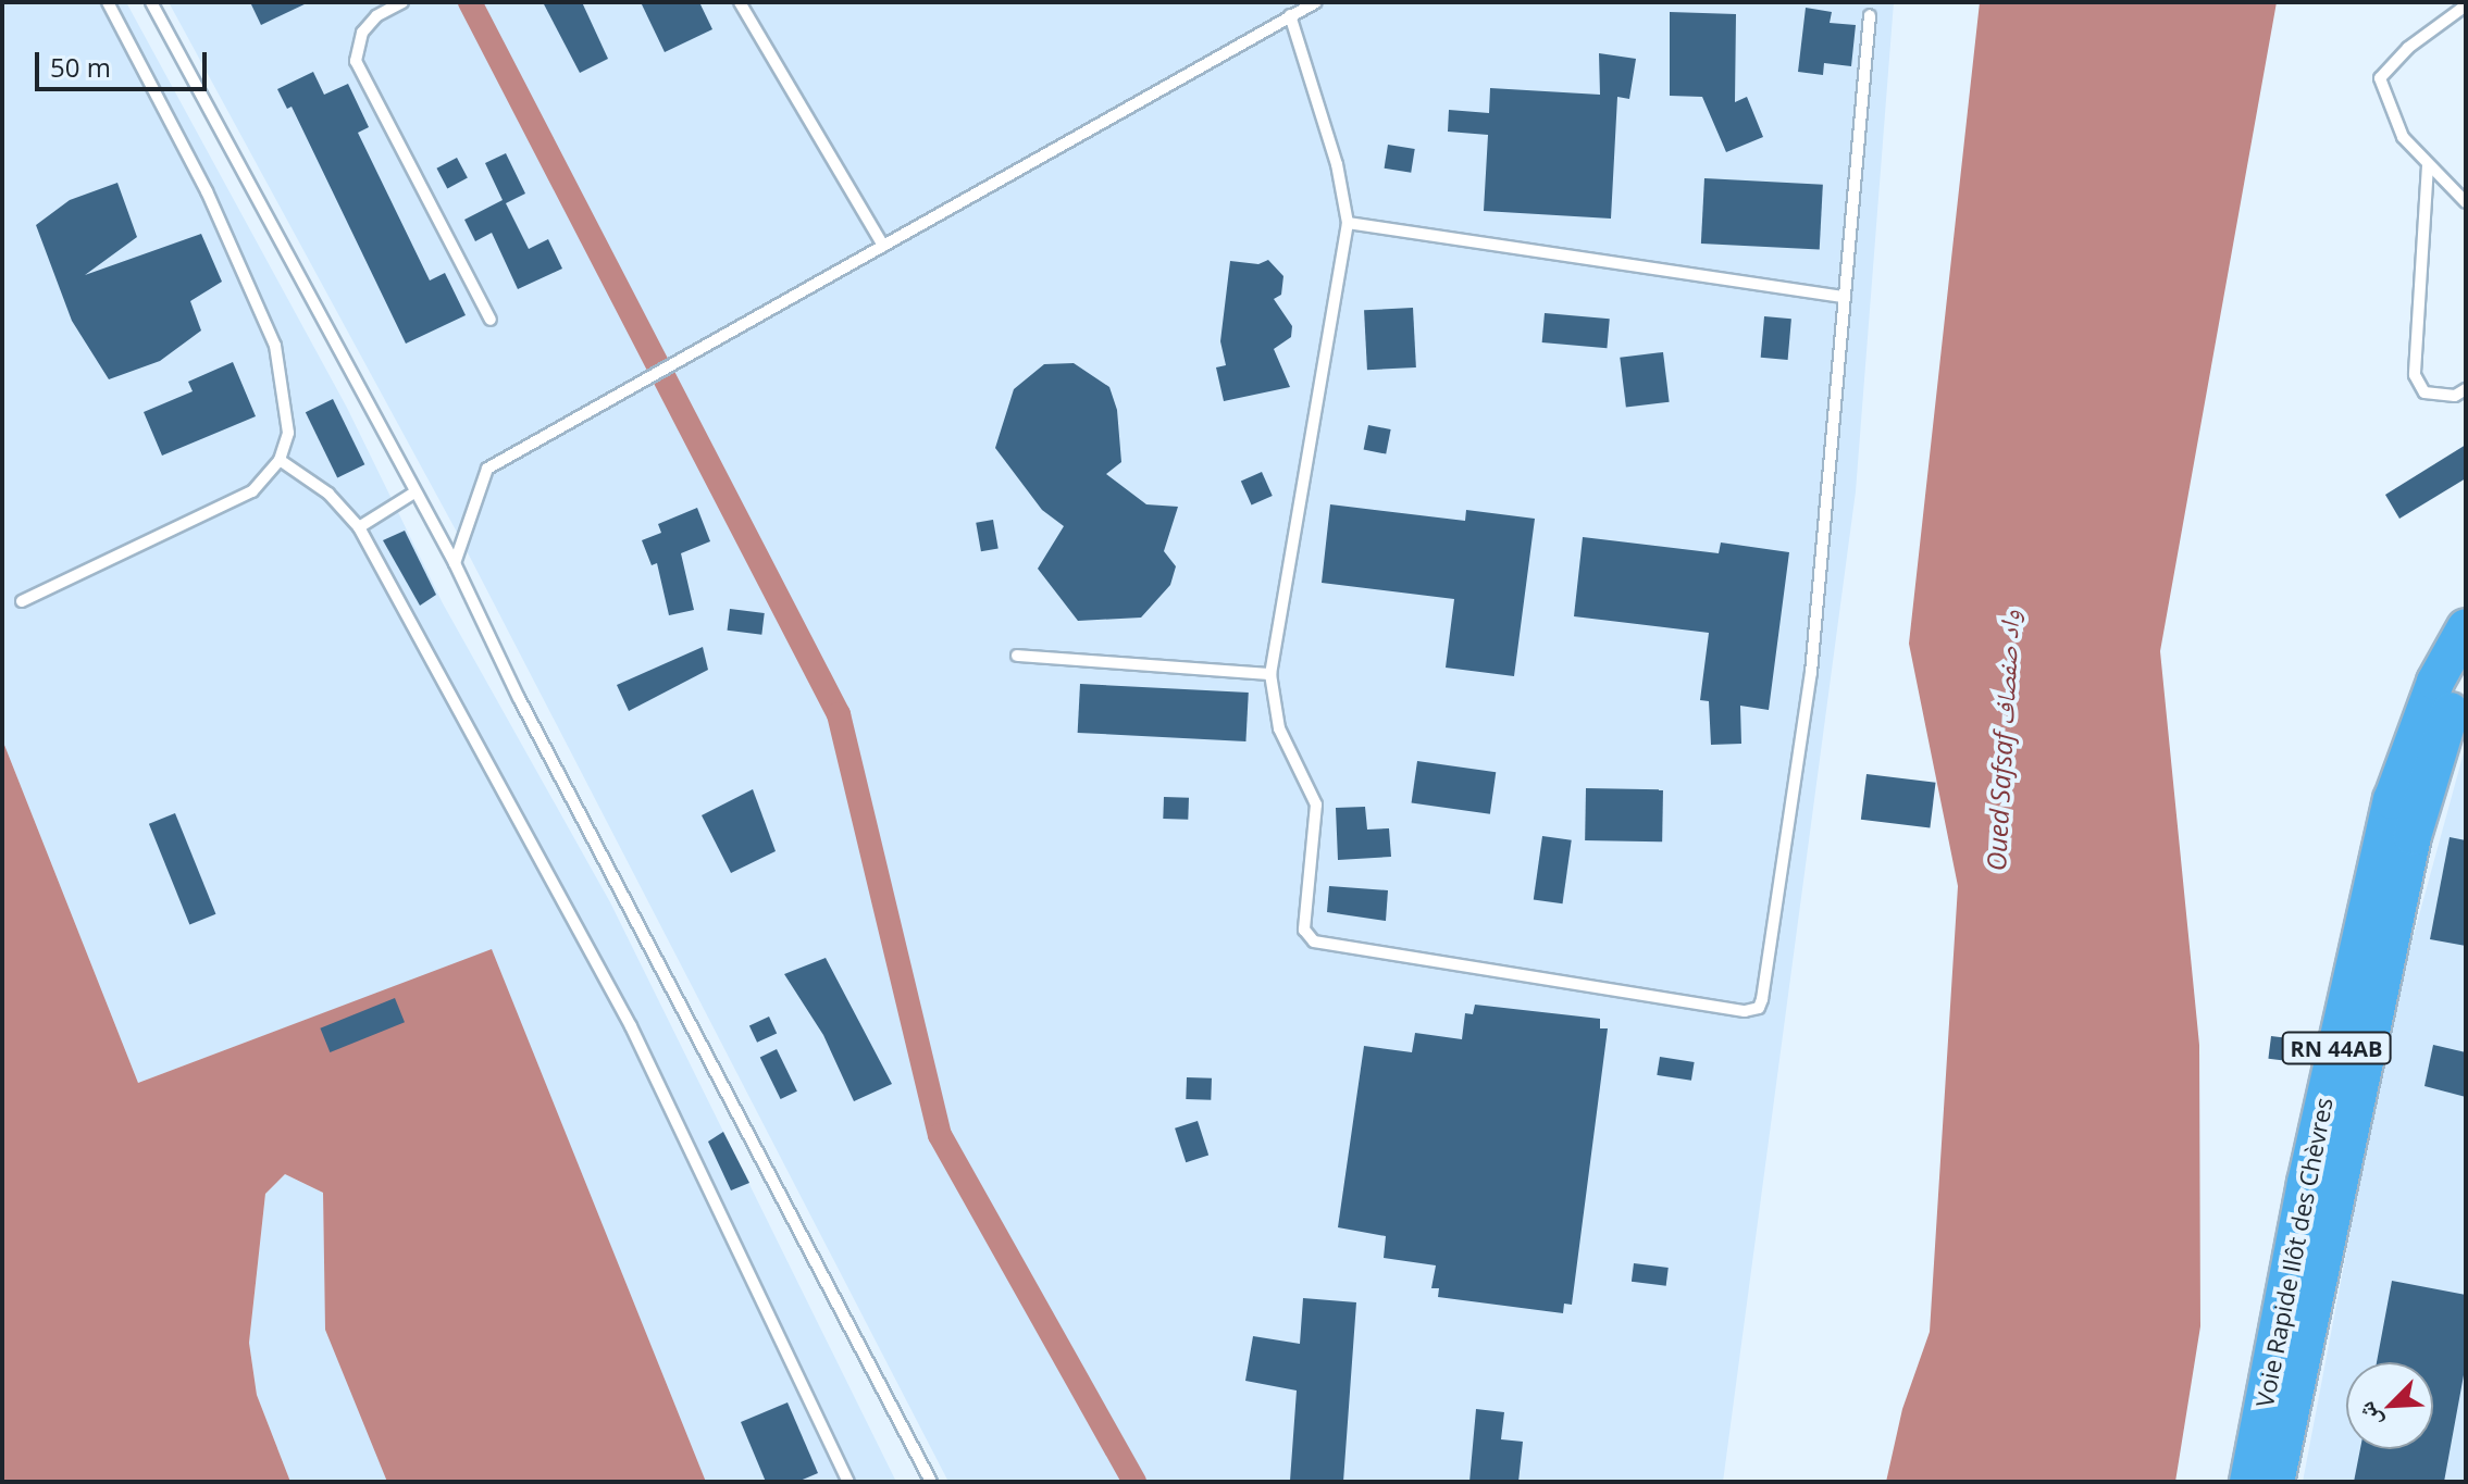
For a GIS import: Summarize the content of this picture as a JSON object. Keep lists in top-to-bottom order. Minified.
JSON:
{"streets":{"highway":["RN 44AB","Voie Rapide Ilôt des Chèvres"]},"water":["Oued Safsaf واد صفصاف"],"scale_bar":"50 m","north":"bottom left"}
